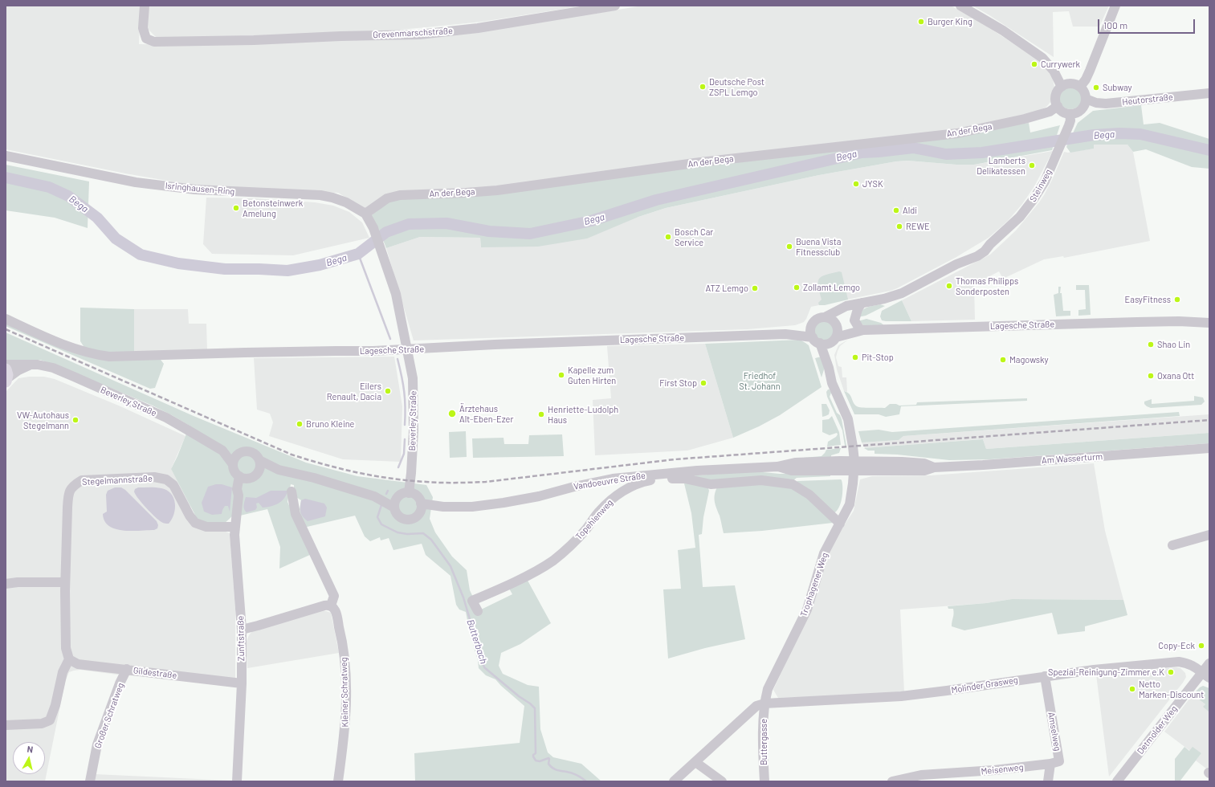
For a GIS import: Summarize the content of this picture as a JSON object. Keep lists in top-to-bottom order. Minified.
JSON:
{"streets":{"street":["Grevenmarschstraße","Heutorstraße","An der Bega","Steinweg","Isringhausen-Ring","Lagesche Straße","Beverley Straße","Am Wasserturm","Stegelmannstraße","Vandoeuvre Straße","Topehlenweg","Trophagener Weg","Zunftstraße","Gildestraße","Molinder Grasweg","Kleiner Schratweg","Großer Schratweg","Detmolder Weg","Amselweg","Buttergasse","Meisenweg"]},"crossings":[["Heutorstraße","An der Bega"],["Heutorstraße","Steinweg"],["An der Bega","Steinweg"],["An der Bega","Isringhausen-Ring"],["Steinweg","Lagesche Straße"],["Steinweg","Trophagener Weg"],["Lagesche Straße","Beverley Straße"],["Lagesche Straße","Trophagener Weg"],["Beverley Straße","Vandoeuvre Straße"],["Am Wasserturm","Vandoeuvre Straße"],["Am Wasserturm","Trophagener Weg"],["Stegelmannstraße","Zunftstraße"],["Vandoeuvre Straße","Trophagener Weg"],["Topehlenweg","Trophagener Weg"],["Trophagener Weg","Molinder Grasweg"],["Trophagener Weg","Buttergasse"],["Zunftstraße","Gildestraße"],["Gildestraße","Großer Schratweg"],["Molinder Grasweg","Detmolder Weg"],["Molinder Grasweg","Amselweg"],["Molinder Grasweg","Buttergasse"],["Amselweg","Meisenweg"]],"water":["Bega","Butterbach"],"parks":["Friedhof St. Johann"],"places":["Burger King","Currywerk","Deutsche Post ZSPL Lemgo","Subway","Lamberts Delikatessen","JYSK","Betonsteinwerk Amelung","Aldi","REWE","Bosch Car Service","Buena Vista Fitnessclub","Thomas Philipps Sonderposten","Zollamt Lemgo","ATZ Lemgo","EasyFitness","Shao Lin","Pit-Stop","Magowsky","Kapelle zum Guten Hirten","Oxana Ott","First Stop","Eilers Renault, Dacia","Ärztehaus Alt-Eben-Ezer","Henriette-Ludolph Haus","VW-Autohaus Stegelmann","Bruno Kleine","Copy-Eck","Spezial-Reinigung-Zimmer e.K","Netto Marken-Discount"],"scale_bar":"100 m","north":"top"}
